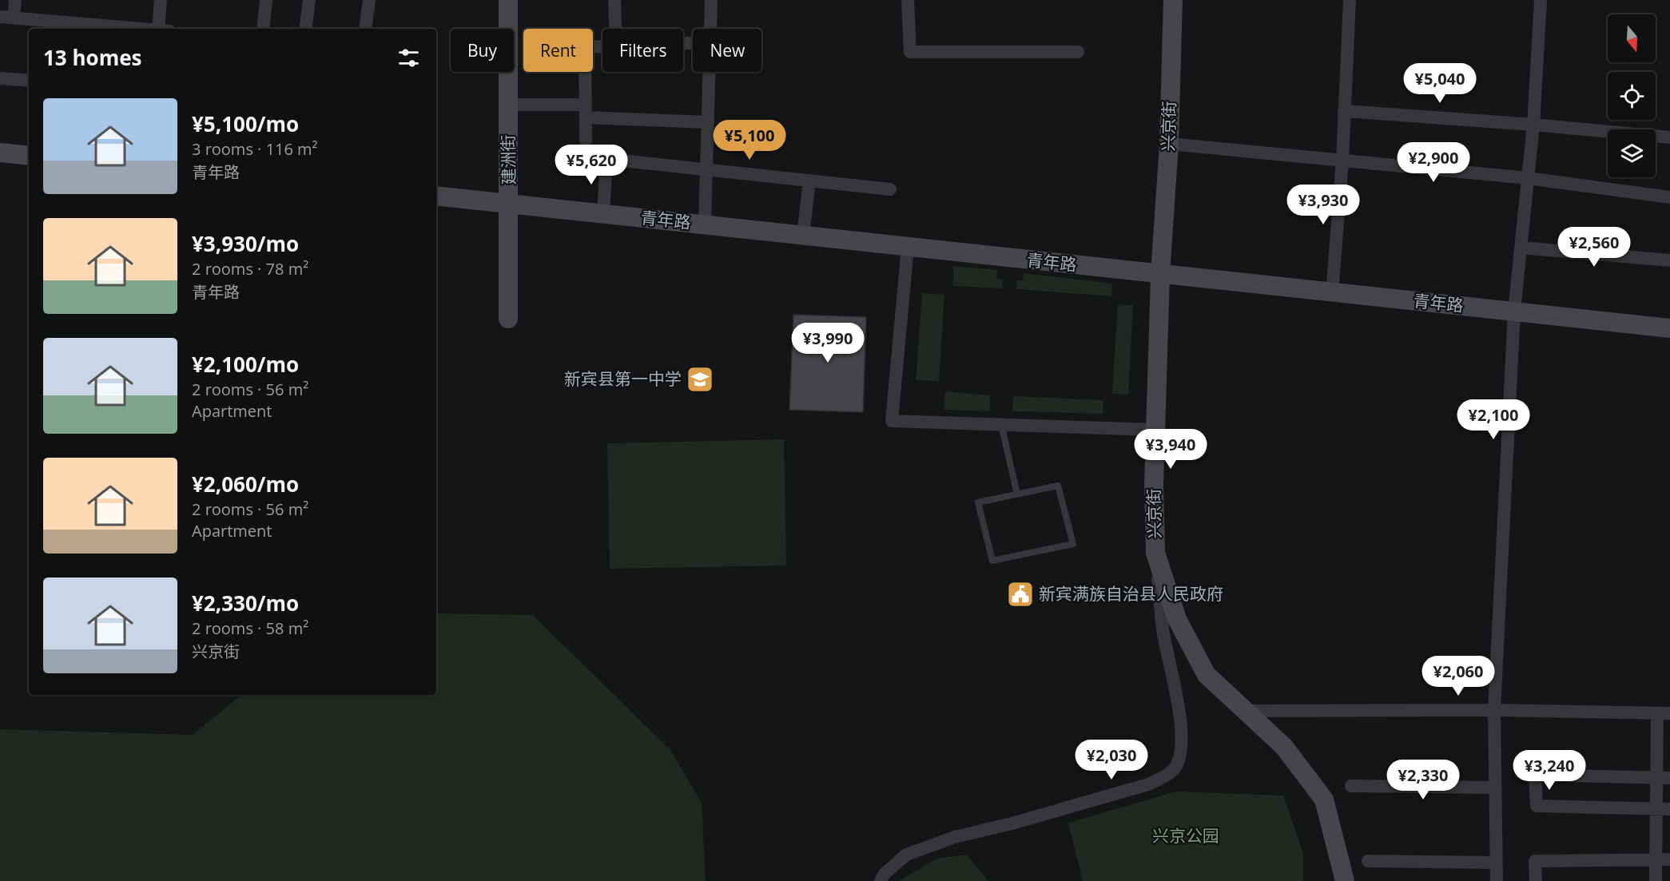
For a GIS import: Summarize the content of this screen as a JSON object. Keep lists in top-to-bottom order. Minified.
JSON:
{"streets":{"street":["兴京街","建洲街","青年路"]},"crossings":[["兴京街","青年路"],["建洲街","青年路"]],"parks":["兴京公园"],"places":{"school or university":["新宾县第一中学"],"public building":["新宾满族自治县人民政府"]},"north":"bottom","page":{"chip":["Buy","Rent","Filters","New"],"heading":"13 homes","price":["¥5,040","¥5,100","¥2,900","¥5,620","¥3,930","¥2,560","¥3,990","¥2,100","¥3,940","¥2,060","¥2,030","¥3,240","¥2,330"],"list":[{"name":"¥5,100/mo","note":"3 rooms · 116 m² · 青年路"},{"name":"¥3,930/mo","note":"2 rooms · 78 m² · 青年路"},{"name":"¥2,100/mo","note":"2 rooms · 56 m² · Apartment"},{"name":"¥2,060/mo","note":"2 rooms · 56 m² · Apartment"},{"name":"¥2,330/mo","note":"2 rooms · 58 m² · 兴京街"}]}}
